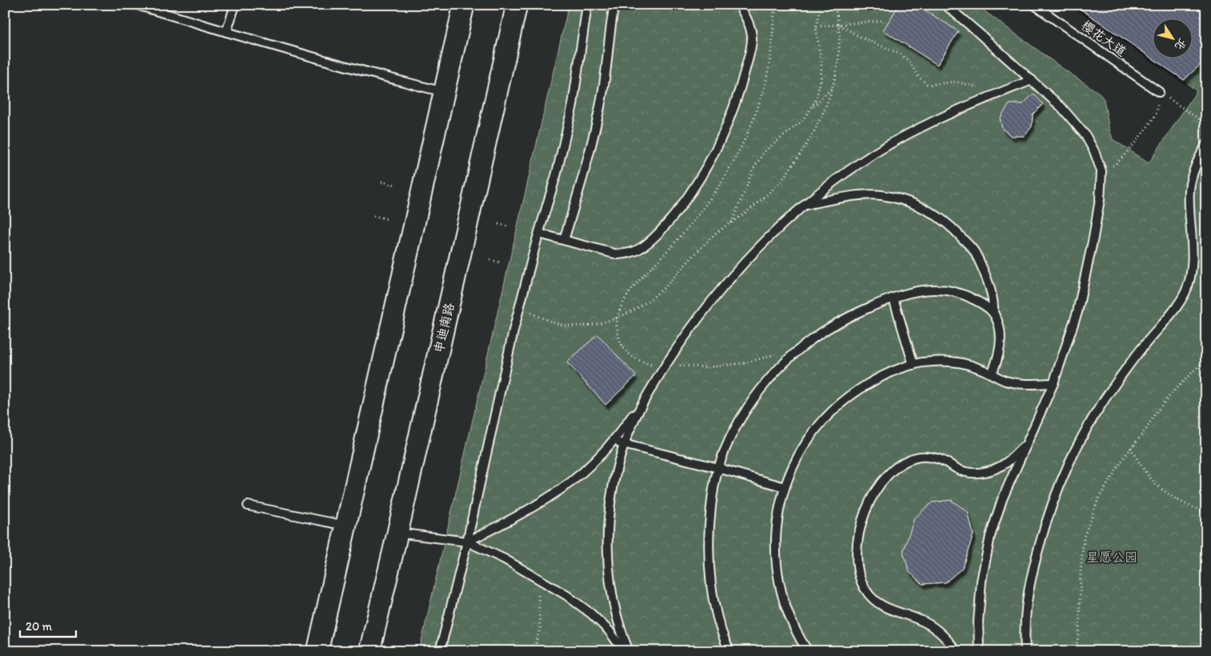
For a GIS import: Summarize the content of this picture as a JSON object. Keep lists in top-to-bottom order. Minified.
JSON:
{"streets":{"street":["申迪南路"],"lane":["樱花大道"]},"parks":["星愿公园"],"scale_bar":"20 m","north":"bottom right"}
